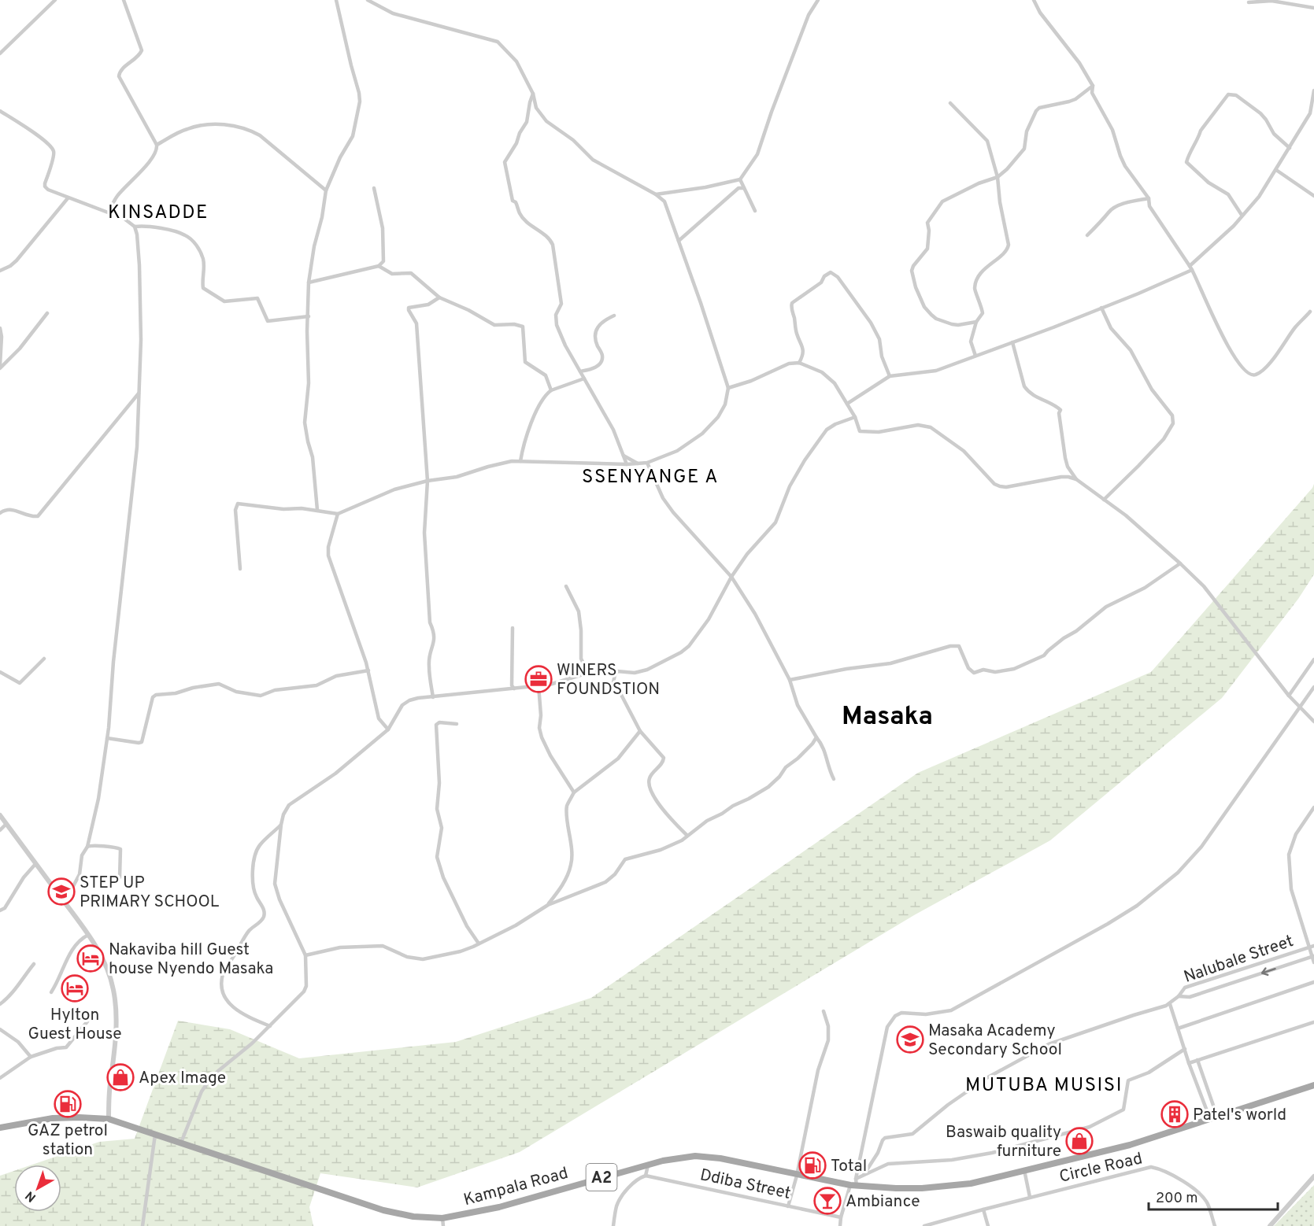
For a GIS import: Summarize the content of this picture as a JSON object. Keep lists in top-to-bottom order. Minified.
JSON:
{"streets":{"main road":["A2","Kampala Road"],"street":["Nalubale Street","Circle Road","Ddiba Street"]},"crossings":[["A2","Kampala Road"]],"districts":["KINSADDE","SSENYANGE A","Masaka","MUTUBA MUSISI"],"places":{"office":["WINERS FOUNDSTION"],"school or university":["STEP UP PRIMARY SCHOOL","Masaka Academy Secondary School"],"hotel":["Nakaviba hill Guest house Nyendo Masaka","Hylton Guest House"],"shop":["Apex Image","Baswaib quality furniture"],"fuel station":["GAZ petrol station","Total"],"building":["Patel's world"],"bar":["Ambiance"]},"scale_bar":"200 m","north":"bottom left"}
